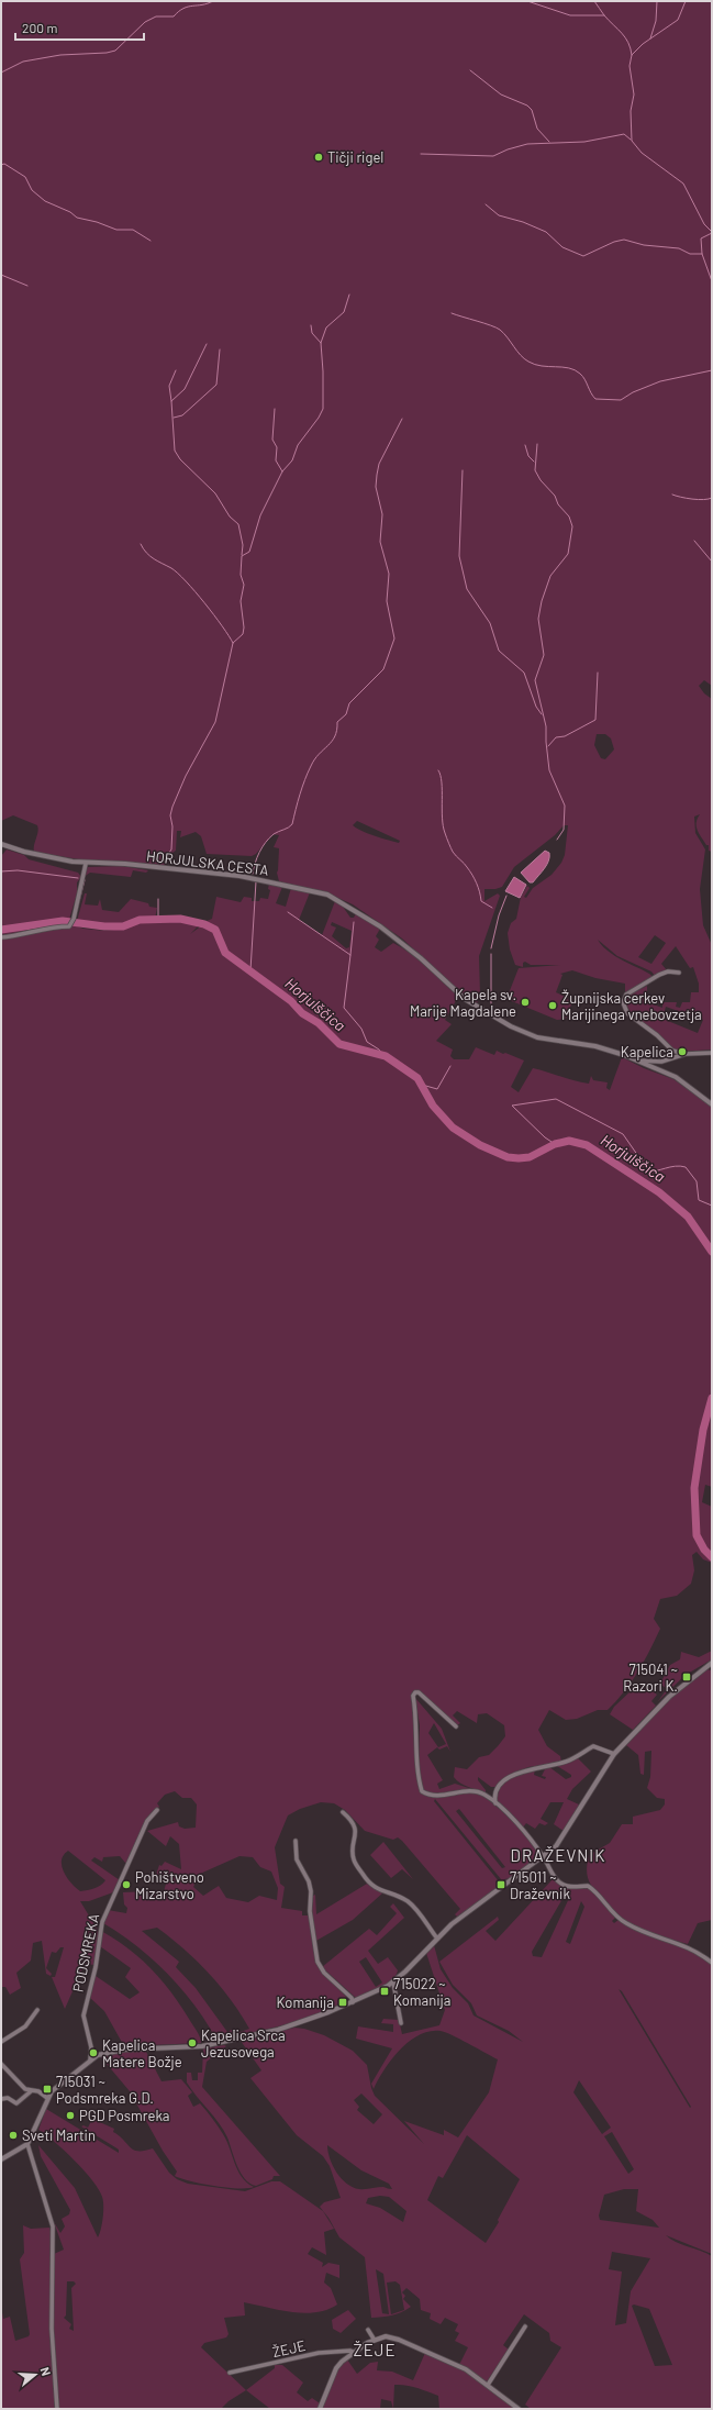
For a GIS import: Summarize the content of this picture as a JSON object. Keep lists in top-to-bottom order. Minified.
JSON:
{"streets":{"street":["HORJULSKA CESTA","PODSMREKA","ŽEJE"]},"districts":["DRAŽEVNIK","ŽEJE"],"water":["Horjulščica"],"places":{"other":["Tičji rigel","Kapela sv. Marije Magdalene","Župnijska cerkev Marijinega vnebovzetja","Kapelica","Pohištveno Mizarstvo","Kapelica Srca Jezusovega","Kapelica Matere Božje","PGD Posmreka","Sveti Martin"],"transit":["715041 ~ Razori K.","715011 ~ Draževnik","715022 ~ Komanija","Komanija","715031 ~ Podsmreka G.D."]},"scale_bar":"200 m","north":"right"}
